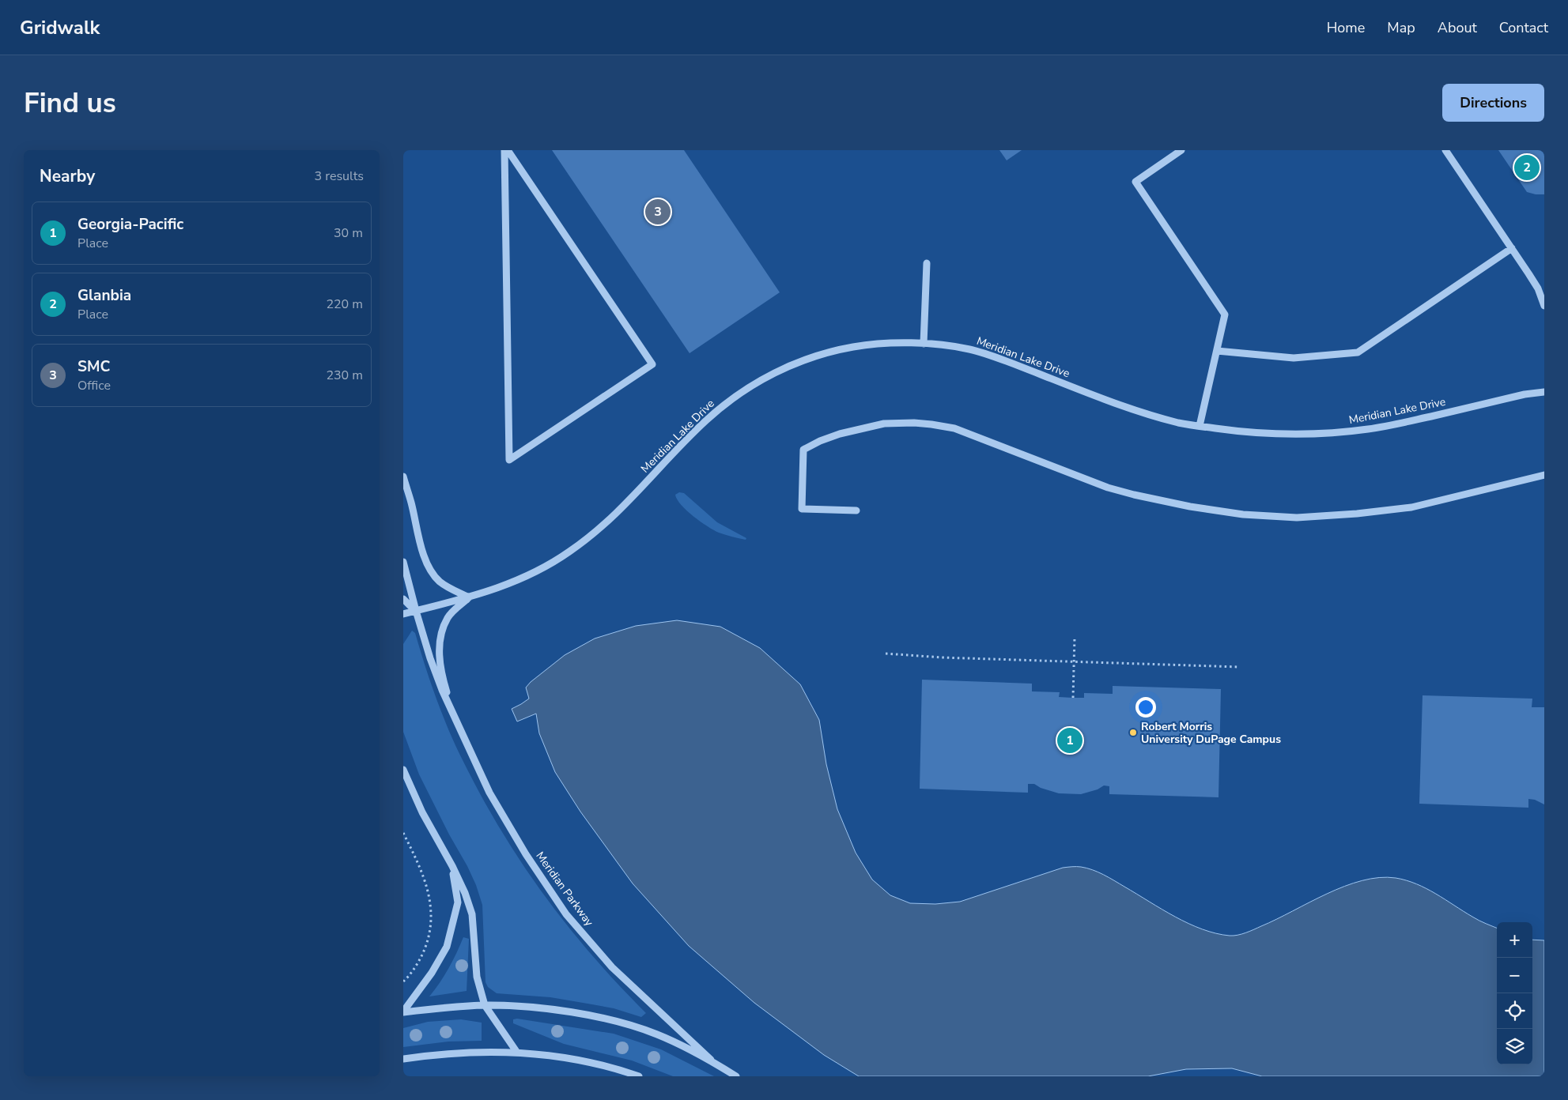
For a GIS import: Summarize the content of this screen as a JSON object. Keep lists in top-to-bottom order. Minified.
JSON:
{"streets":{"street":["Meridian Lake Drive","Meridian Parkway"]},"crossings":[["Meridian Lake Drive","Meridian Parkway"]],"places":["Robert Morris University DuPage Campus"],"page":{"header":"Gridwalk","nav":["Home","Map","About","Contact"],"buttons":"Directions","title":"Find us","heading":["Nearby","3 results"],"pins":["2","3","1"],"list":[{"mark":"1","name":"Georgia-Pacific","note":"Place","value":"30 m"},{"mark":"2","name":"Glanbia","note":"Place","value":"220 m"},{"mark":"3","name":"SMC","note":"Office","value":"230 m"}],"map_buttons":["+","−"]}}
